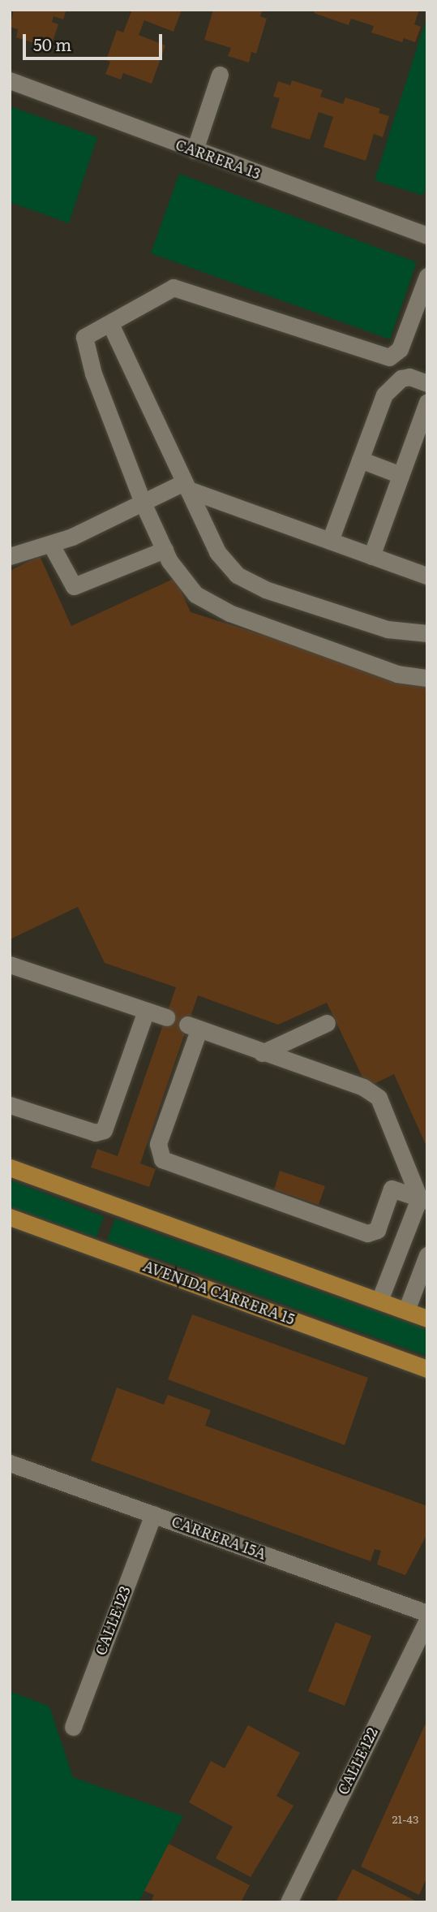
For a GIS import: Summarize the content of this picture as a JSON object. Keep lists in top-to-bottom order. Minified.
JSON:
{"streets":{"main road":["AVENIDA CARRERA 15"],"street":["CARRERA 13","CARRERA 15A","CALLE 123","CALLE 122"]},"crossings":[["CARRERA 15A","CALLE 123"]],"house_numbers":["21-43"],"scale_bar":"50 m"}
